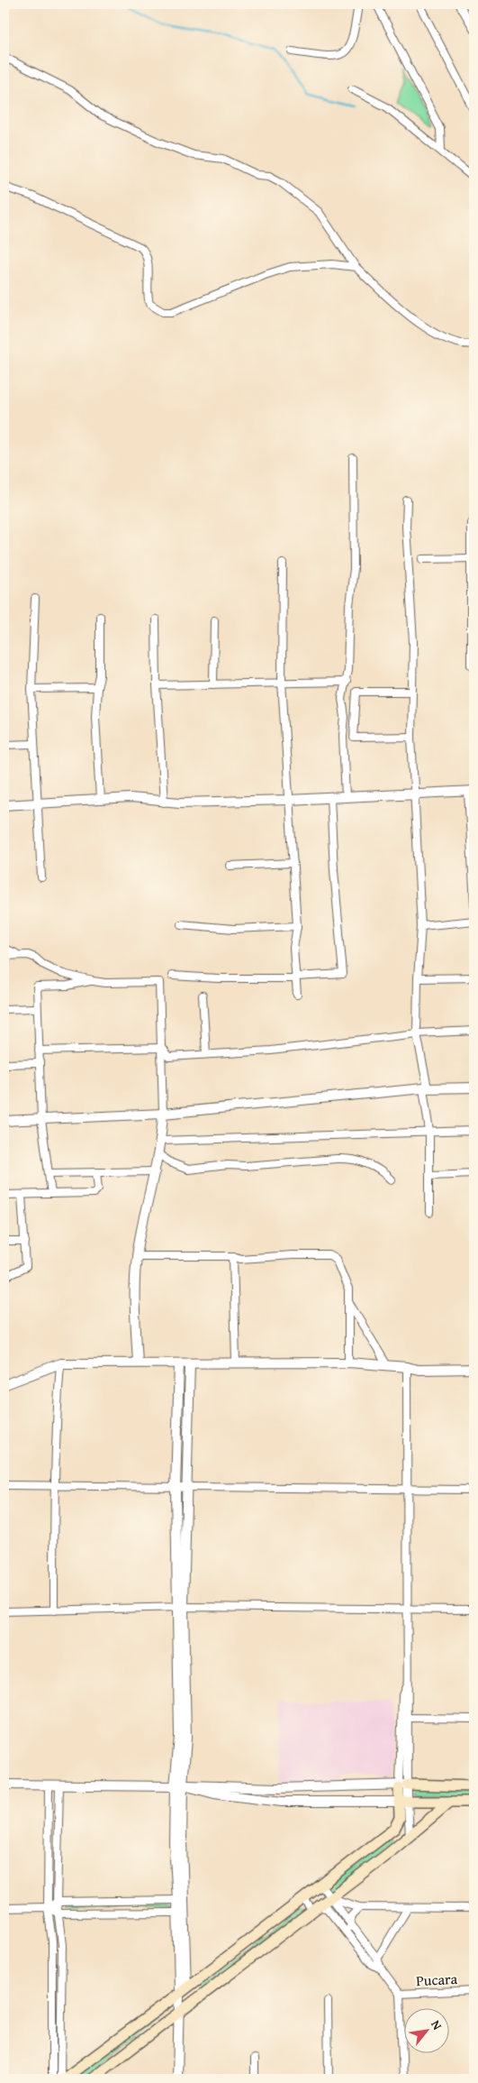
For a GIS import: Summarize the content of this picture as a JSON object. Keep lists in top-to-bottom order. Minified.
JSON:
{"streets":{"street":["Pucara"]},"north":"top right"}
